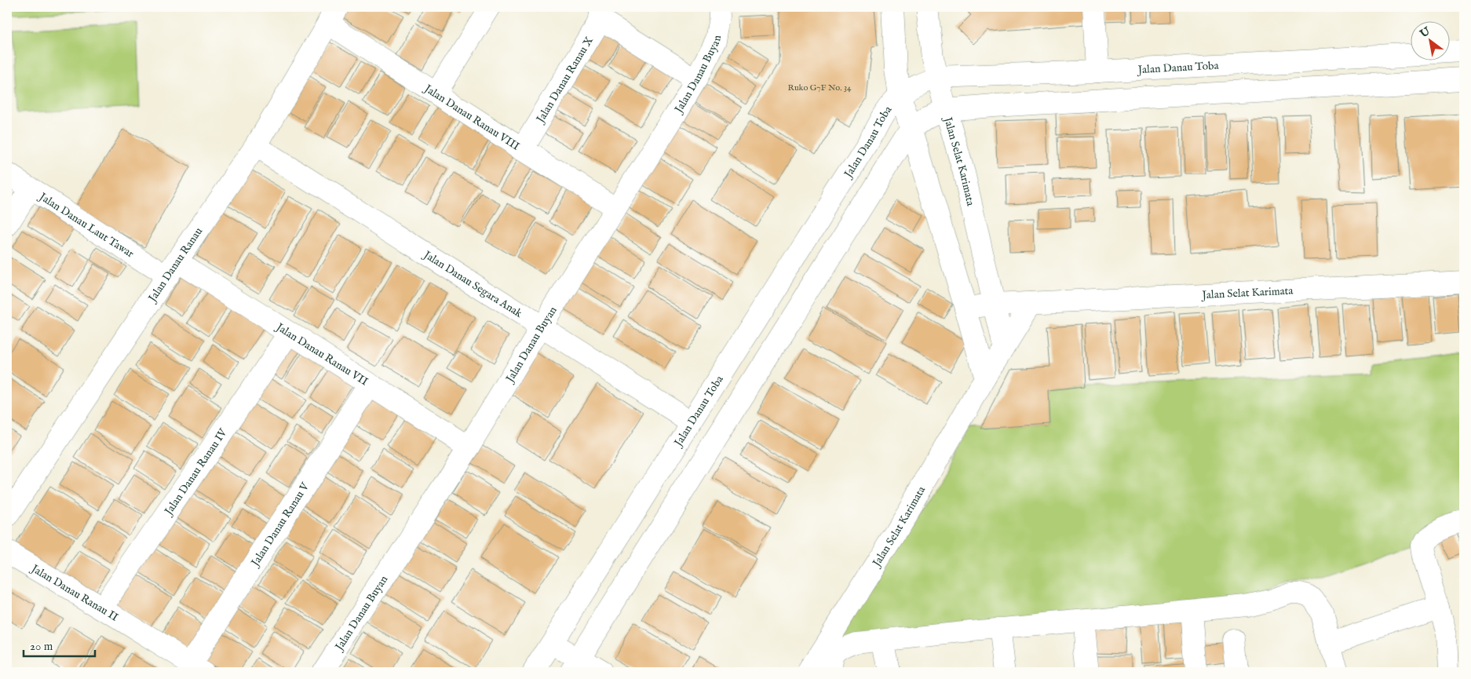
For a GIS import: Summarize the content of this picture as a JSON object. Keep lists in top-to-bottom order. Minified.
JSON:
{"streets":{"street":["Jalan Danau Toba","Jalan Danau Buyan","Jalan Danau Ranau X","Jalan Danau Ranau VIII","Jalan Selat Karimata","Jalan Danau Laut Tawar","Jalan Danau Ranau","Jalan Danau Segara Anak","Jalan Danau Ranau VII","Jalan Danau Ranau IV","Jalan Danau Ranau V","Jalan Danau Ranau II"]},"crossings":[["Jalan Danau Toba","Jalan Selat Karimata"],["Jalan Danau Toba","Jalan Danau Segara Anak"],["Jalan Danau Buyan","Jalan Danau Ranau VIII"],["Jalan Danau Buyan","Jalan Danau Segara Anak"],["Jalan Danau Buyan","Jalan Danau Ranau VII"],["Jalan Danau Ranau X","Jalan Danau Ranau VIII"],["Jalan Danau Ranau VIII","Jalan Danau Ranau"],["Jalan Danau Laut Tawar","Jalan Danau Ranau"],["Jalan Danau Laut Tawar","Jalan Danau Ranau VII"],["Jalan Danau Ranau","Jalan Danau Segara Anak"],["Jalan Danau Ranau","Jalan Danau Ranau VII"],["Jalan Danau Ranau VII","Jalan Danau Ranau IV"],["Jalan Danau Ranau VII","Jalan Danau Ranau V"],["Jalan Danau Ranau IV","Jalan Danau Ranau II"],["Jalan Danau Ranau V","Jalan Danau Ranau II"]],"house_numbers":["Ruko G7F No. 34"],"scale_bar":"20 m","north":"top left"}
